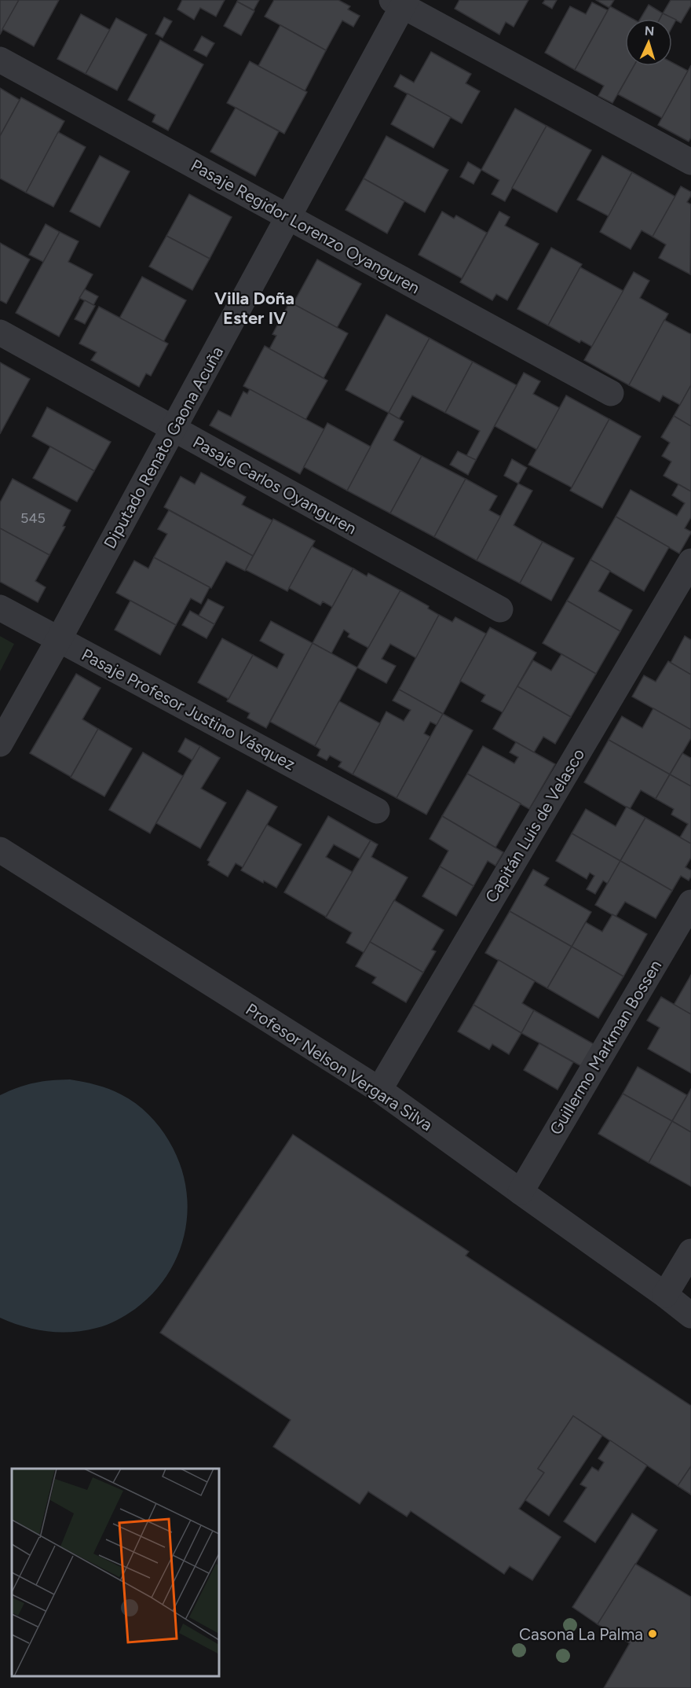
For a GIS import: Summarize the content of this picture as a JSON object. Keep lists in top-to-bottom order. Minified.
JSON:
{"streets":{"street":["Pasaje Regidor Lorenzo Oyanguren","Diputado Renato Gaona Acuña","Pasaje Carlos Oyanguren","Pasaje Profesor Justino Vásquez","Capitán Luis de Velasco","Guillermo Markman Bossen","Profesor Nelson Vergara Silva"]},"crossings":[["Pasaje Regidor Lorenzo Oyanguren","Diputado Renato Gaona Acuña"],["Diputado Renato Gaona Acuña","Pasaje Carlos Oyanguren"],["Diputado Renato Gaona Acuña","Pasaje Profesor Justino Vásquez"],["Capitán Luis de Velasco","Profesor Nelson Vergara Silva"],["Guillermo Markman Bossen","Profesor Nelson Vergara Silva"]],"districts":["Villa Doña Ester IV"],"places":["Casona La Palma"],"house_numbers":["545"],"north":"top"}
